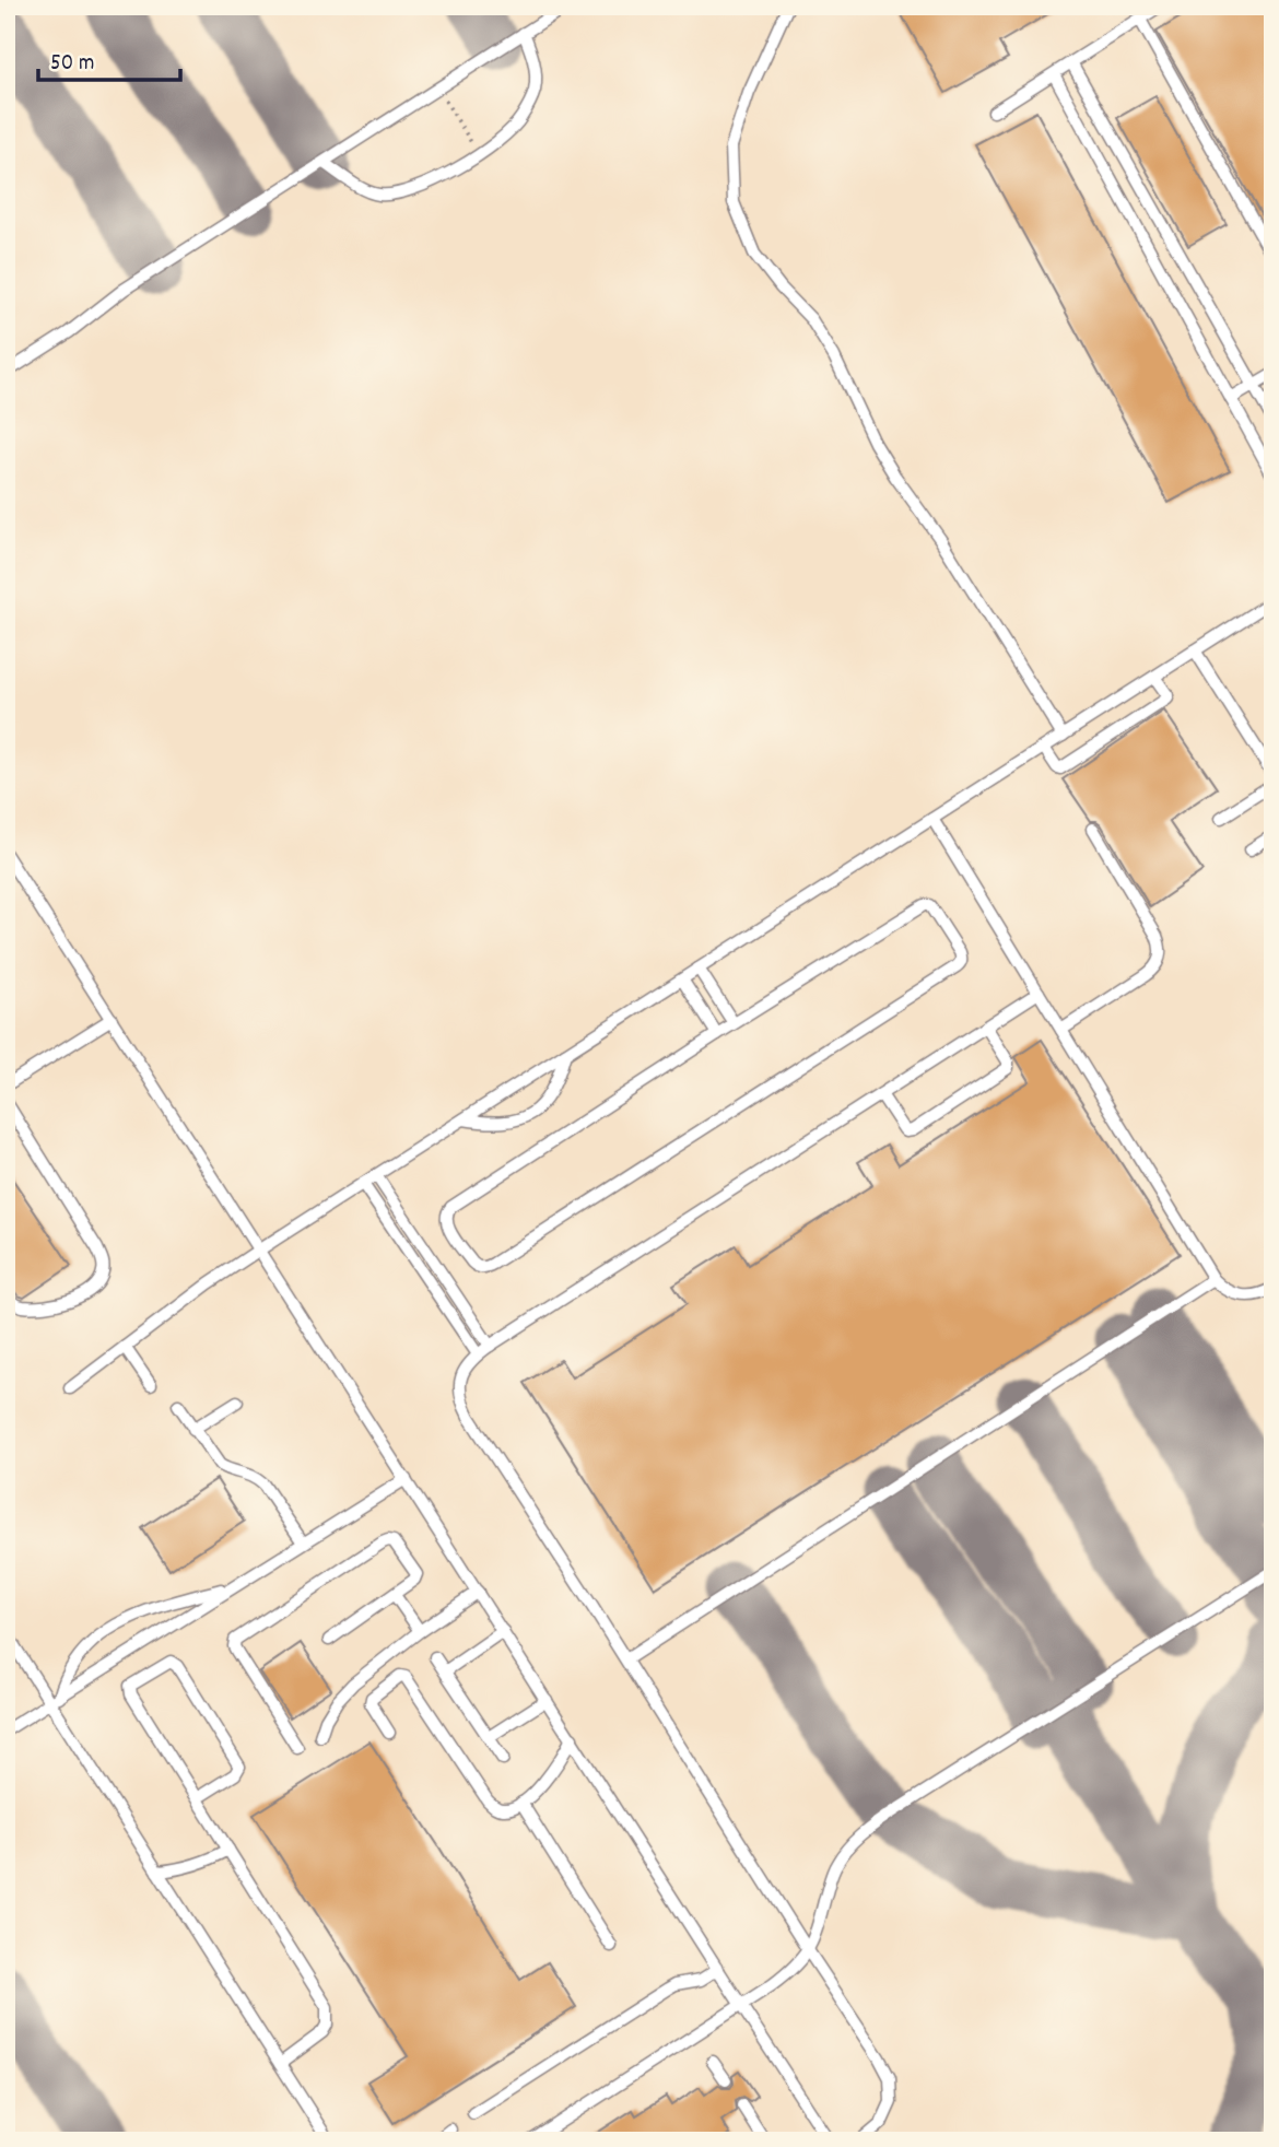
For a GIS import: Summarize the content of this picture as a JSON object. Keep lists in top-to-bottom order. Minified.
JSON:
{"scale_bar":"50 m"}
